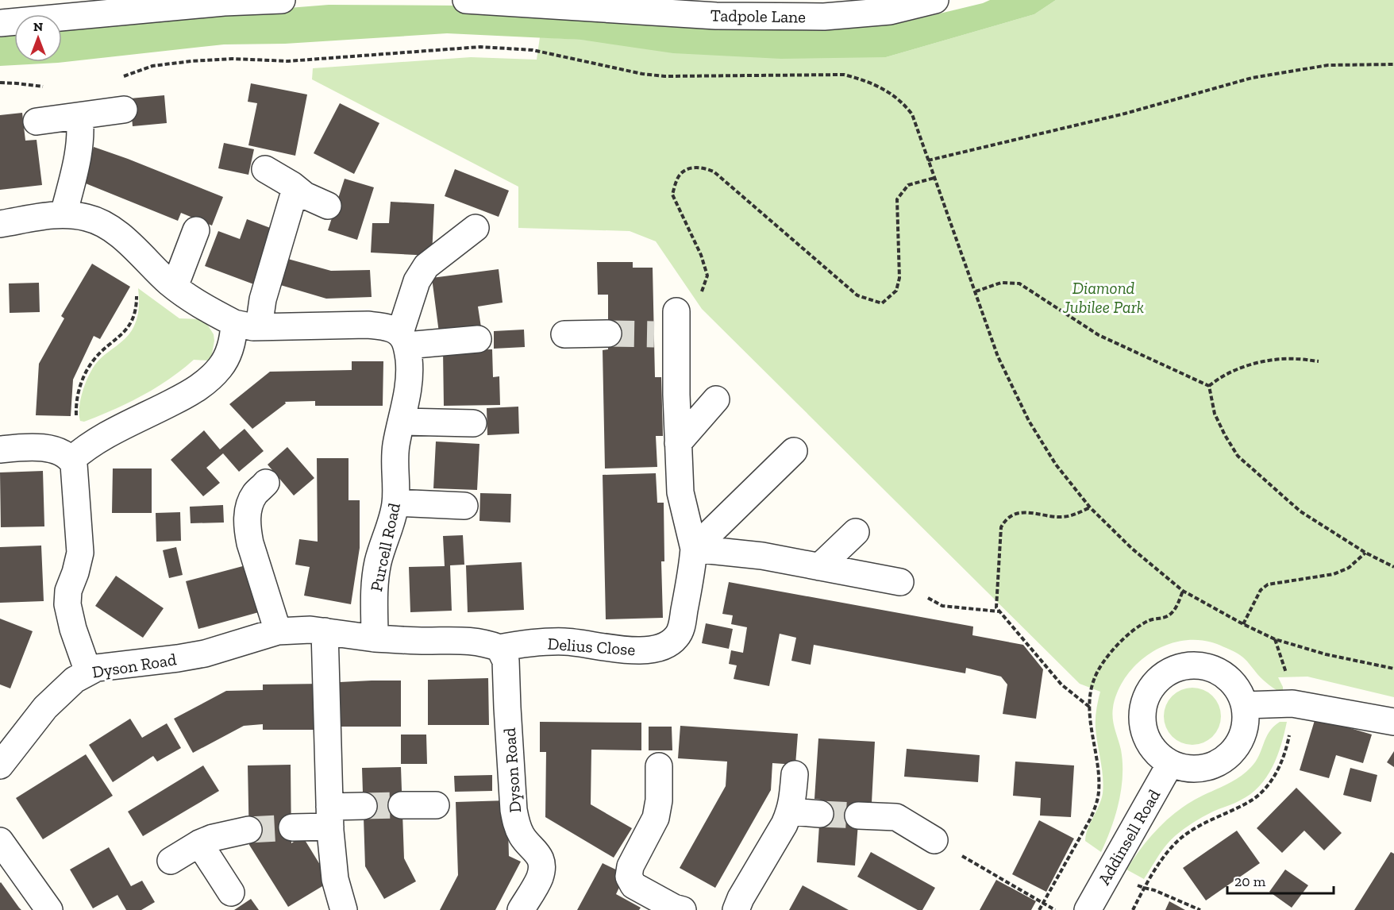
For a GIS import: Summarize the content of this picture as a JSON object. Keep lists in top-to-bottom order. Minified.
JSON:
{"streets":{"street":["Tadpole Lane","Purcell Road","Delius Close","Dyson Road","Addinsell Road"]},"crossings":[["Purcell Road","Dyson Road"],["Delius Close","Dyson Road"]],"parks":["Diamond Jubilee Park"],"scale_bar":"20 m","north":"top"}
